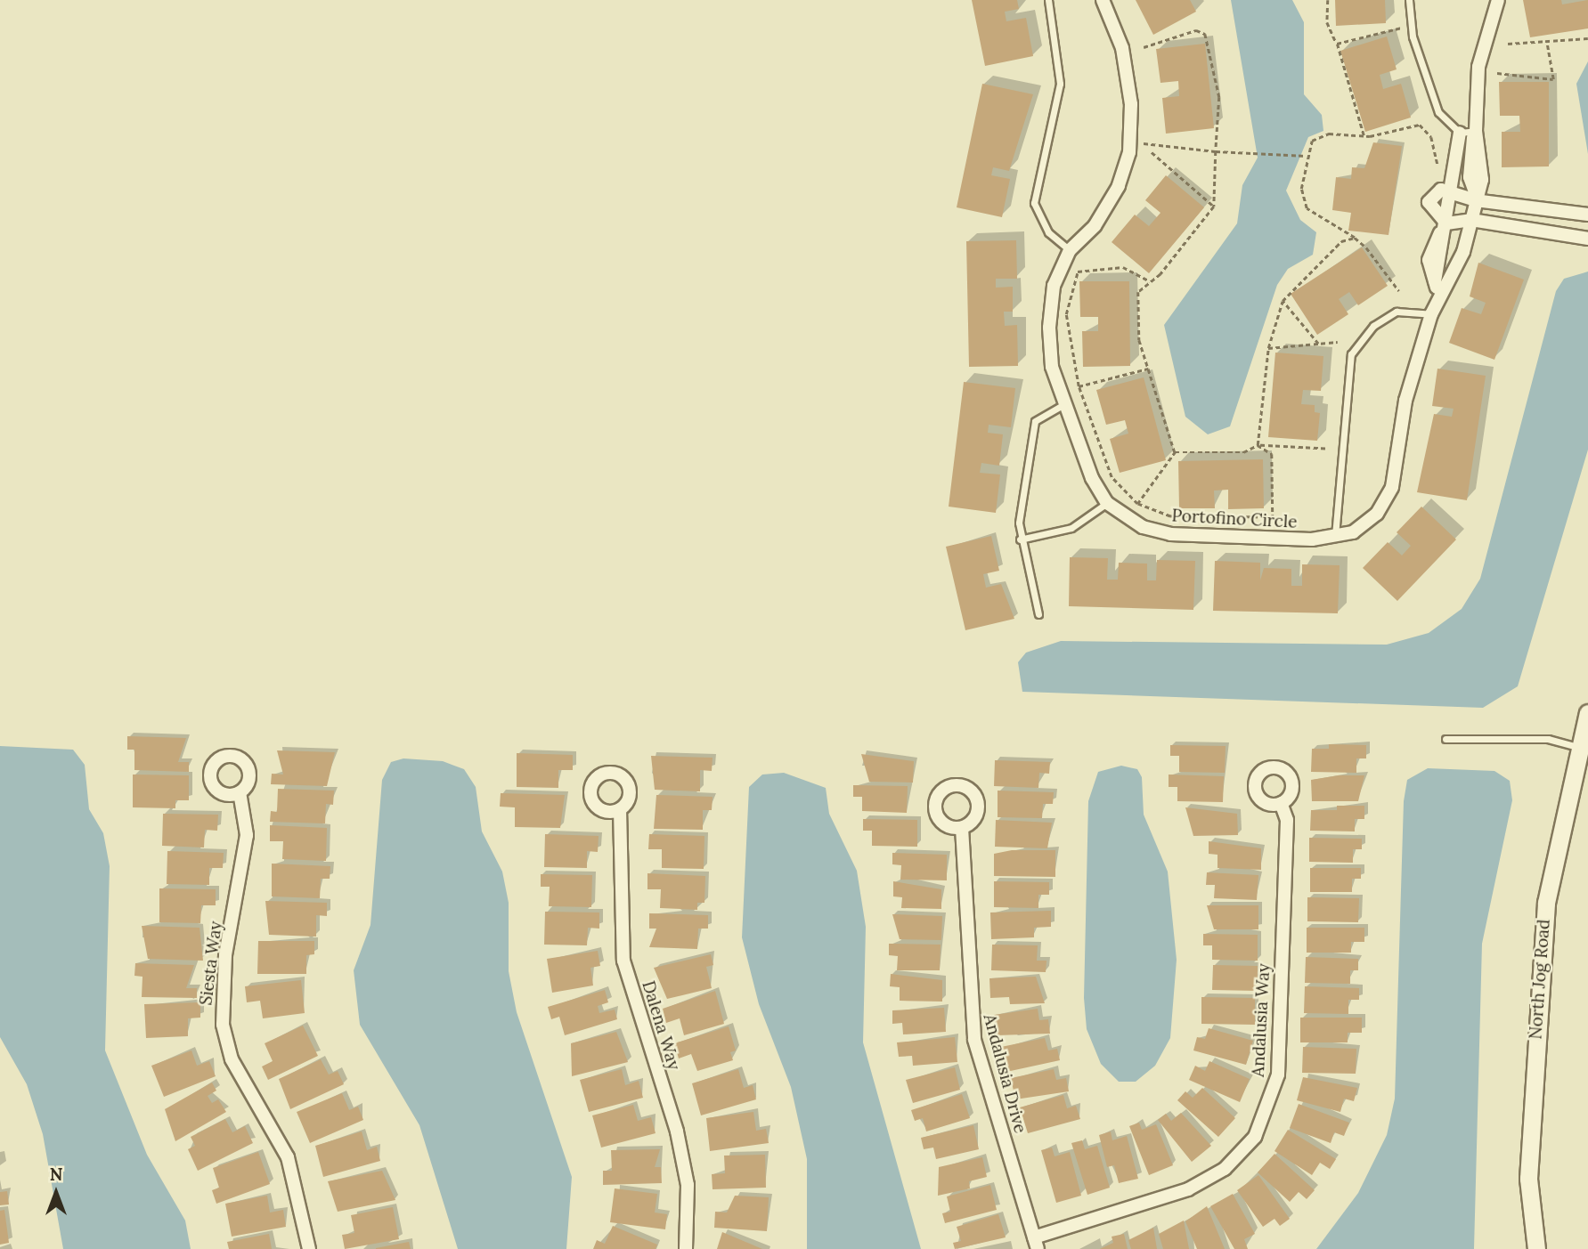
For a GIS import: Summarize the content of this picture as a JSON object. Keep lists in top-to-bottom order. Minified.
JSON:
{"streets":{"street":["Portofino Circle","Siesta Way","North Jog Road","Andalusia Way","Dalena Way","Andalusia Drive"]},"crossings":[["Andalusia Way","Andalusia Drive"]],"north":"top"}
